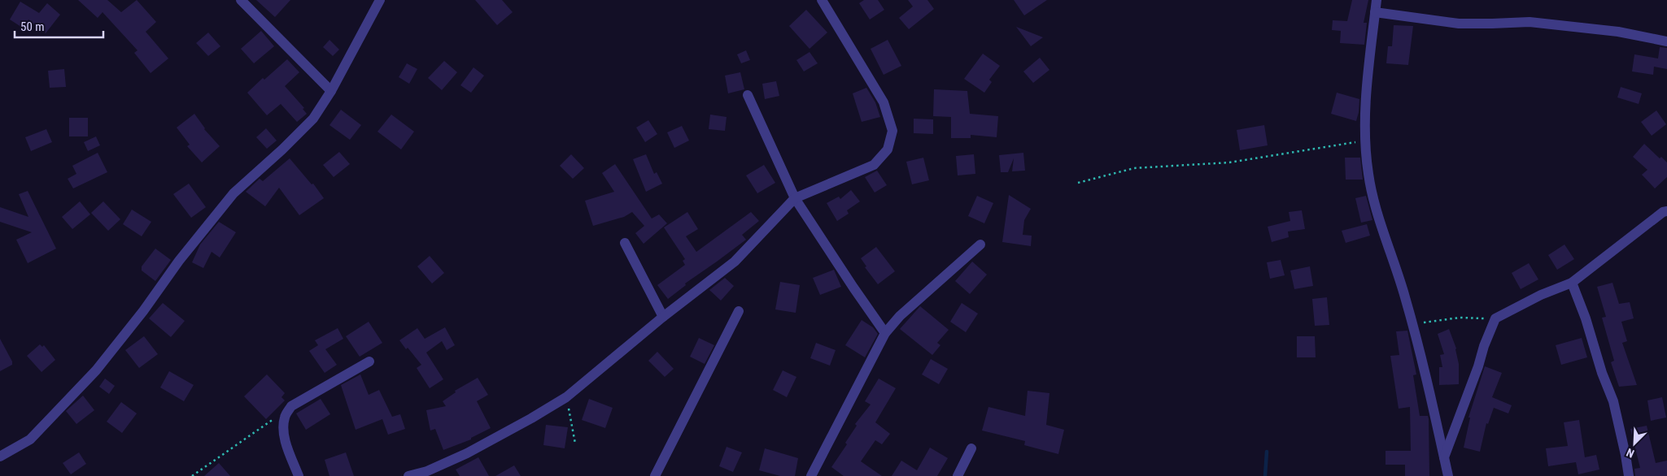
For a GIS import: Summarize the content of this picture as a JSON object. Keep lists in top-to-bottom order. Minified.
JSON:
{"scale_bar":"50 m","north":"bottom left"}
